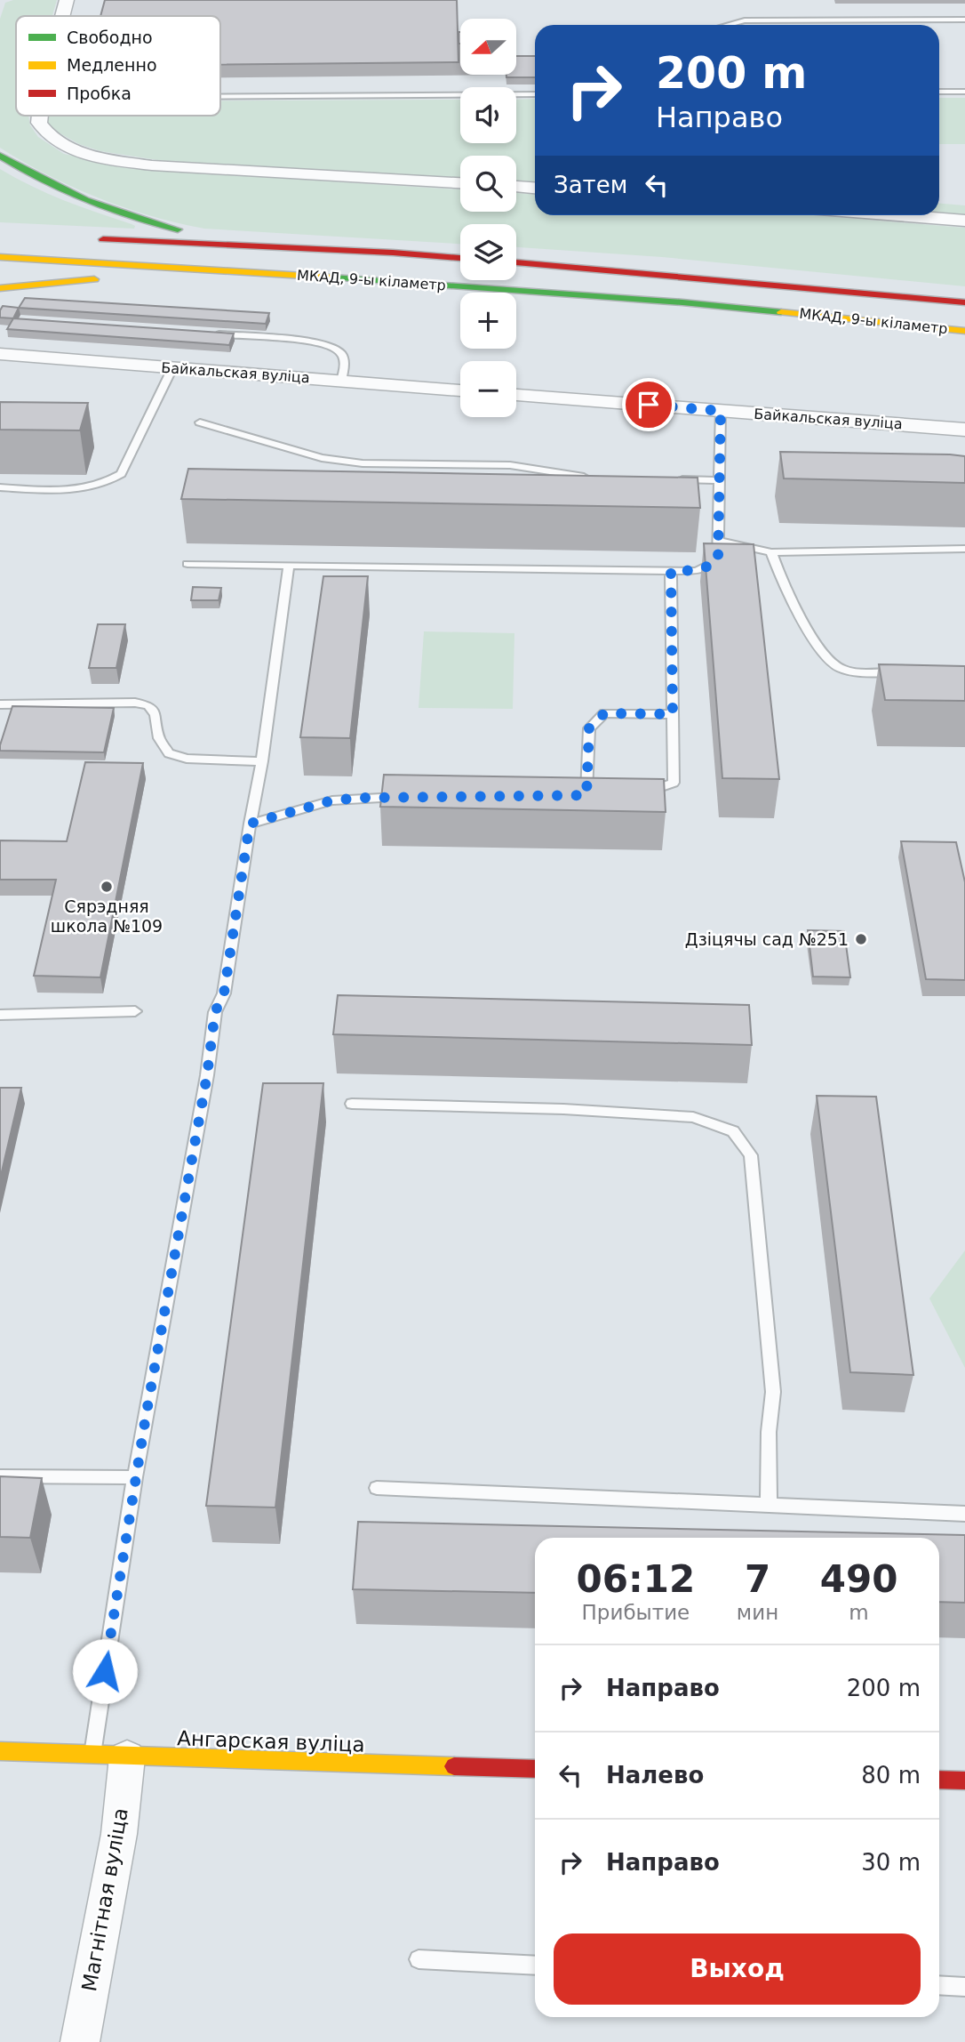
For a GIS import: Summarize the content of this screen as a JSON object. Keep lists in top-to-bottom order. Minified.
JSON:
{"streets":{"main road":["МКАД, 9-ы кіламетр","Ангарская вуліца"],"street":["Байкальская вуліца","Магнітная вуліца"]},"crossings":[["Ангарская вуліца","Магнітная вуліца"]],"places":["Сярэдняя школа №109","Дзіцячы сад №251"],"legend":["Свободно","Медленно","Пробка"],"north":"left","page":{"map_buttons":["+","−"],"turn":["200 m","Направо"],"then":"Затем","eta":["06:12","Прибытие","7","мин","490","m"],"list":[{"name":"Направо","value":"200 m"},{"name":"Налево","value":"80 m"},{"name":"Направо","value":"30 m"}],"buttons":"Выход"}}
